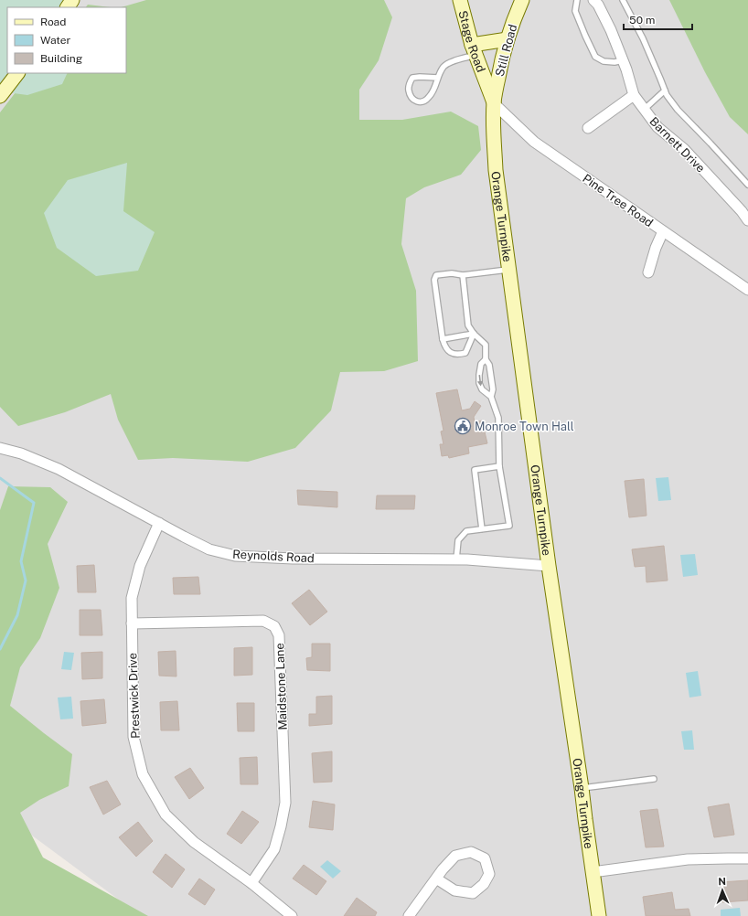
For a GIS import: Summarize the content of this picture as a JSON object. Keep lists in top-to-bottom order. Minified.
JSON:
{"streets":{"main road":["Stage Road","Still Road","Orange Turnpike"],"street":["Barnett Drive","Pine Tree Road","Reynolds Road","Maidstone Lane","Prestwick Drive"]},"crossings":[["Stage Road","Still Road"],["Stage Road","Pine Tree Road"],["Stage Road","Orange Turnpike"],["Still Road","Pine Tree Road"],["Still Road","Orange Turnpike"],["Pine Tree Road","Orange Turnpike"],["Orange Turnpike","Reynolds Road"],["Reynolds Road","Prestwick Drive"],["Maidstone Lane","Prestwick Drive"]],"places":{"public building":["Monroe Town Hall"]},"legend":["Road","Water","Building"],"scale_bar":"50 m","north":"top"}
